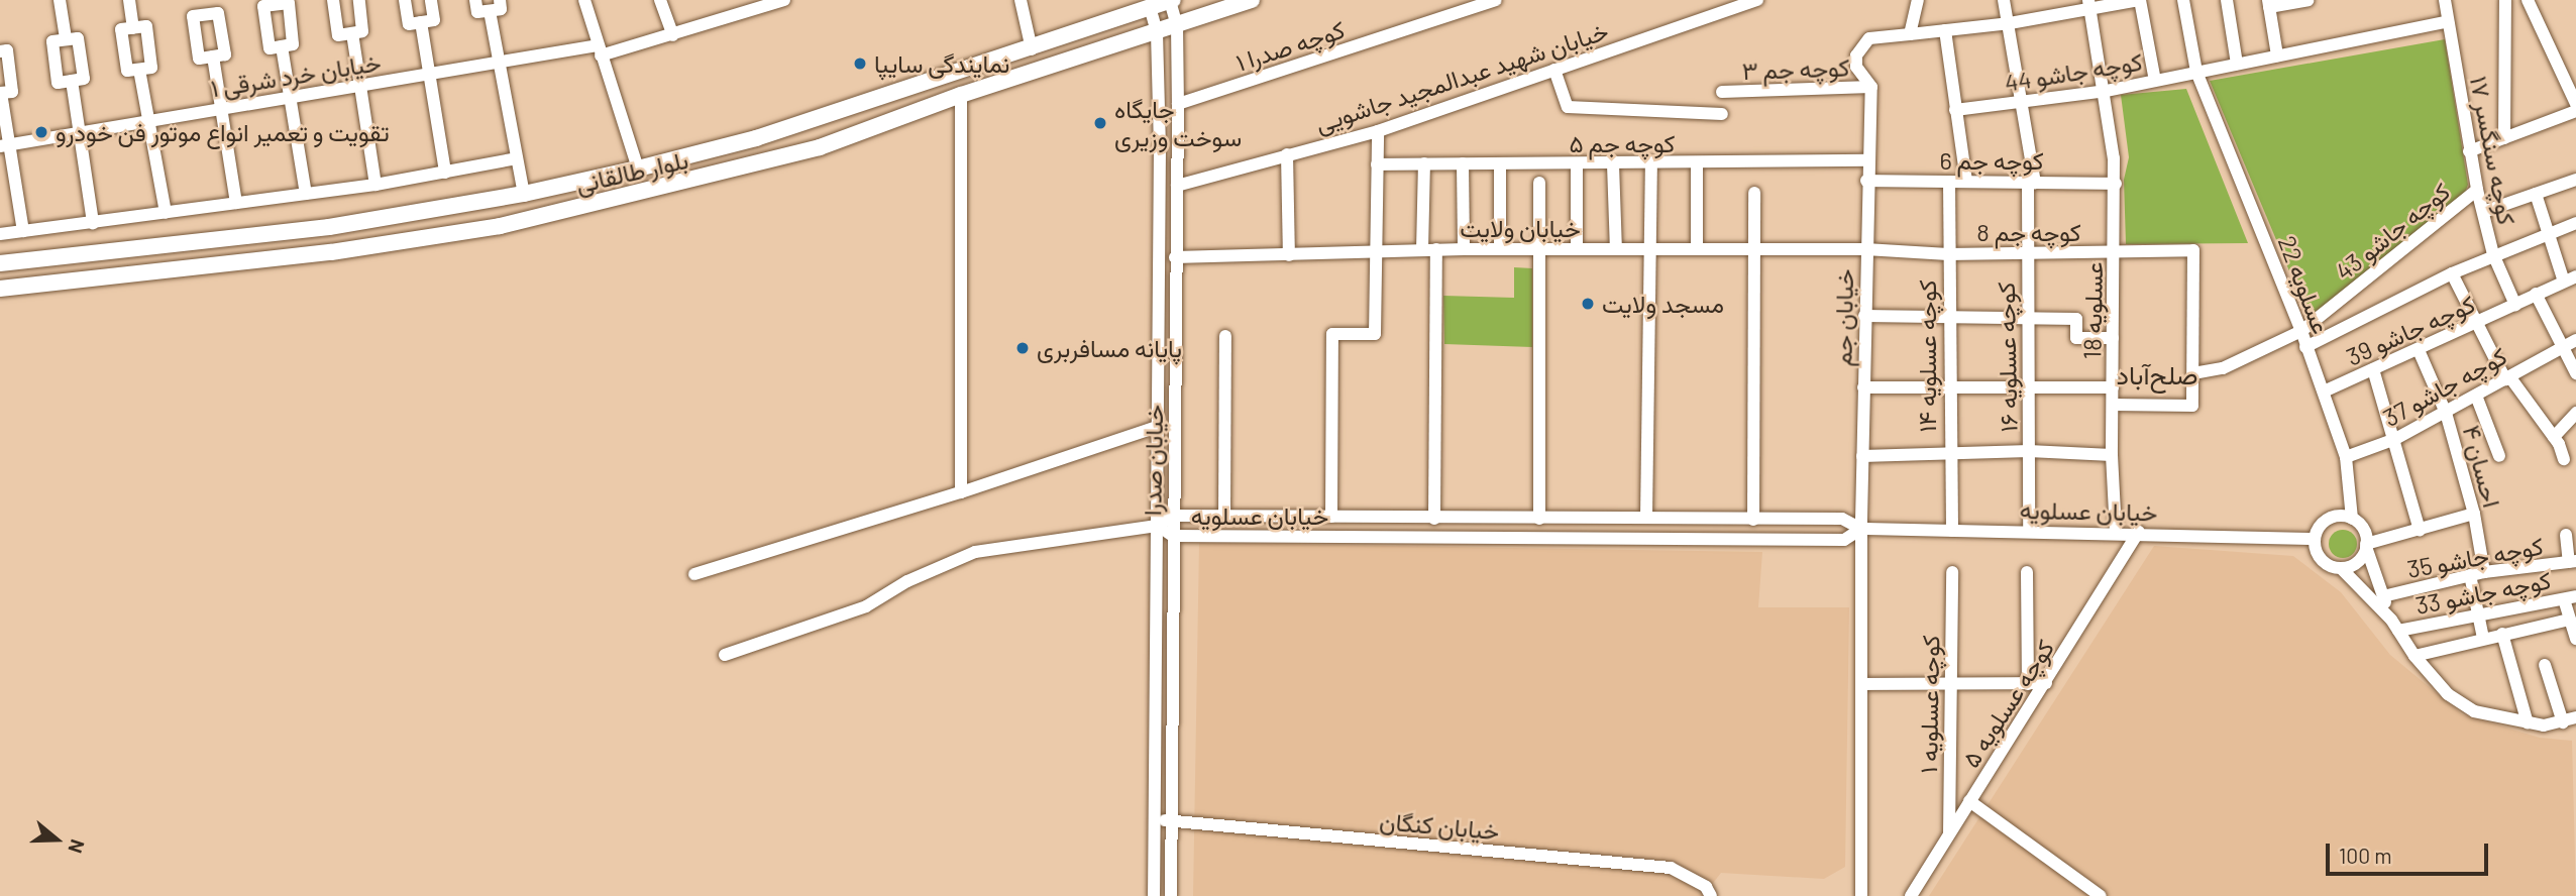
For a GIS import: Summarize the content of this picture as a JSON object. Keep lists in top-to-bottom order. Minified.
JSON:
{"streets":{"main road":["بلوار طالقانی"],"street":["کوچه صدرا ۱","کوچه جم ۳","کوچه جاشو 44","خیابان خرد شرقی ۱","خیابان شهید عبدالمجید جاشویی","کوچه جم ۵","کوچه سنگسر ۱۷","کوچه جم 6","خیابان ولایت","کوچه جاشو 43","کوچه جم 8","عسلویه 22","عسلویه 18","خیابان جم","کوچه جاشو 39","کوچه عسلویه ۱۴","کوچه عسلویه ۱۶","کوچه جاشو 37","خیابان صدرا","احسان ۴","خیابان عسلویه","کوچه جاشو 35","کوچه جاشو 33","کوچه عسلویه ۵","کوچه عسلویه ۱","خیابان کنگان"]},"crossings":[["کوچه صدرا ۱","خیابان صدرا"],["کوچه جم ۳","خیابان جم"],["کوچه جاشو 44","کوچه سنگسر ۱۷"],["کوچه جاشو 44","عسلویه 22"],["کوچه جاشو 44","عسلویه 18"],["کوچه جاشو 44","کوچه عسلویه ۱۶"],["خیابان شهید عبدالمجید جاشویی","خیابان صدرا"],["کوچه جم ۵","خیابان جم"],["کوچه سنگسر ۱۷","کوچه جاشو 43"],["کوچه سنگسر ۱۷","کوچه جاشو 39"],["کوچه جم 6","عسلویه 18"],["کوچه جم 6","خیابان جم"],["کوچه جم 6","کوچه عسلویه ۱۴"],["کوچه جم 6","کوچه عسلویه ۱۶"],["بلوار طالقانی","خیابان صدرا"],["خیابان ولایت","کوچه جم 8"],["خیابان ولایت","خیابان جم"],["خیابان ولایت","خیابان صدرا"],["کوچه جاشو 43","کوچه جم 8"],["کوچه جاشو 43","عسلویه 22"],["کوچه جم 8","عسلویه 18"],["کوچه جم 8","خیابان جم"],["کوچه جم 8","کوچه عسلویه ۱۴"],["کوچه جم 8","کوچه عسلویه ۱۶"],["عسلویه 22","کوچه جاشو 39"],["عسلویه 22","کوچه جاشو 37"],["عسلویه 22","خیابان عسلویه"],["عسلویه 18","خیابان جم"],["عسلویه 18","خیابان عسلویه"],["خیابان جم","کوچه عسلویه ۱۶"],["خیابان جم","خیابان عسلویه"],["کوچه جاشو 39","احسان ۴"],["کوچه عسلویه ۱۴","خیابان عسلویه"],["کوچه عسلویه ۱۶","خیابان عسلویه"],["کوچه جاشو 37","احسان ۴"],["خیابان صدرا","خیابان عسلویه"],["خیابان صدرا","خیابان کنگان"],["احسان ۴","کوچه جاشو 35"],["خیابان عسلویه","کوچه عسلویه ۵"],["کوچه عسلویه ۵","کوچه عسلویه ۱"]],"districts":["صلح‌آباد"],"places":["نمایندگی سایپا","جایگاه سوخت وزیری","تقویت و تعمیر انواع موتور فن خودرو","مسجد ولایت","پایانه مسافربری"],"scale_bar":"100 m","north":"right"}
